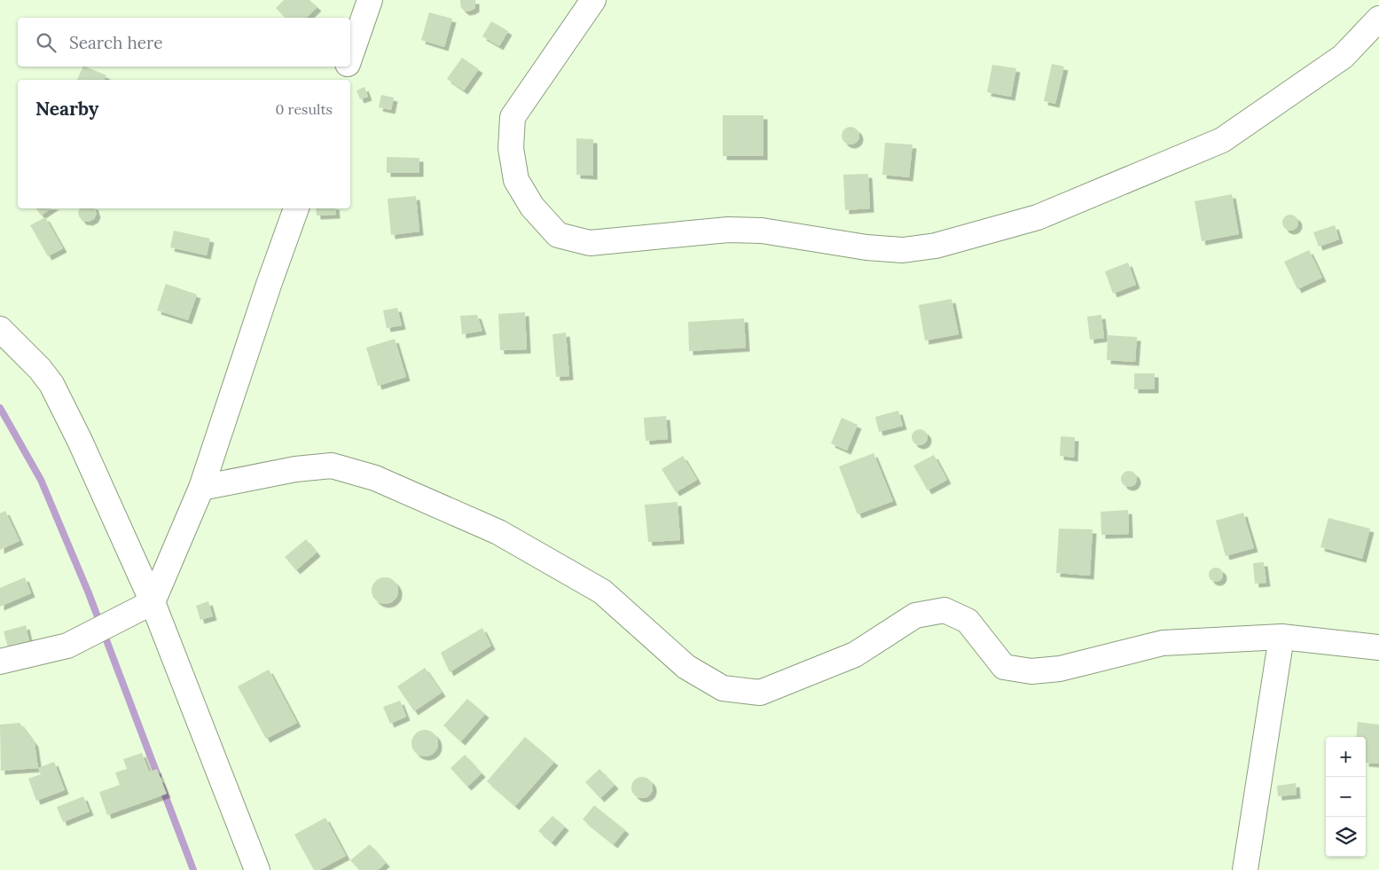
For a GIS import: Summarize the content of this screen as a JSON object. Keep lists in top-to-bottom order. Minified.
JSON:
{"page":{"search":"Search here","heading":["Nearby","0 results"],"map_buttons":["+","−"]}}
